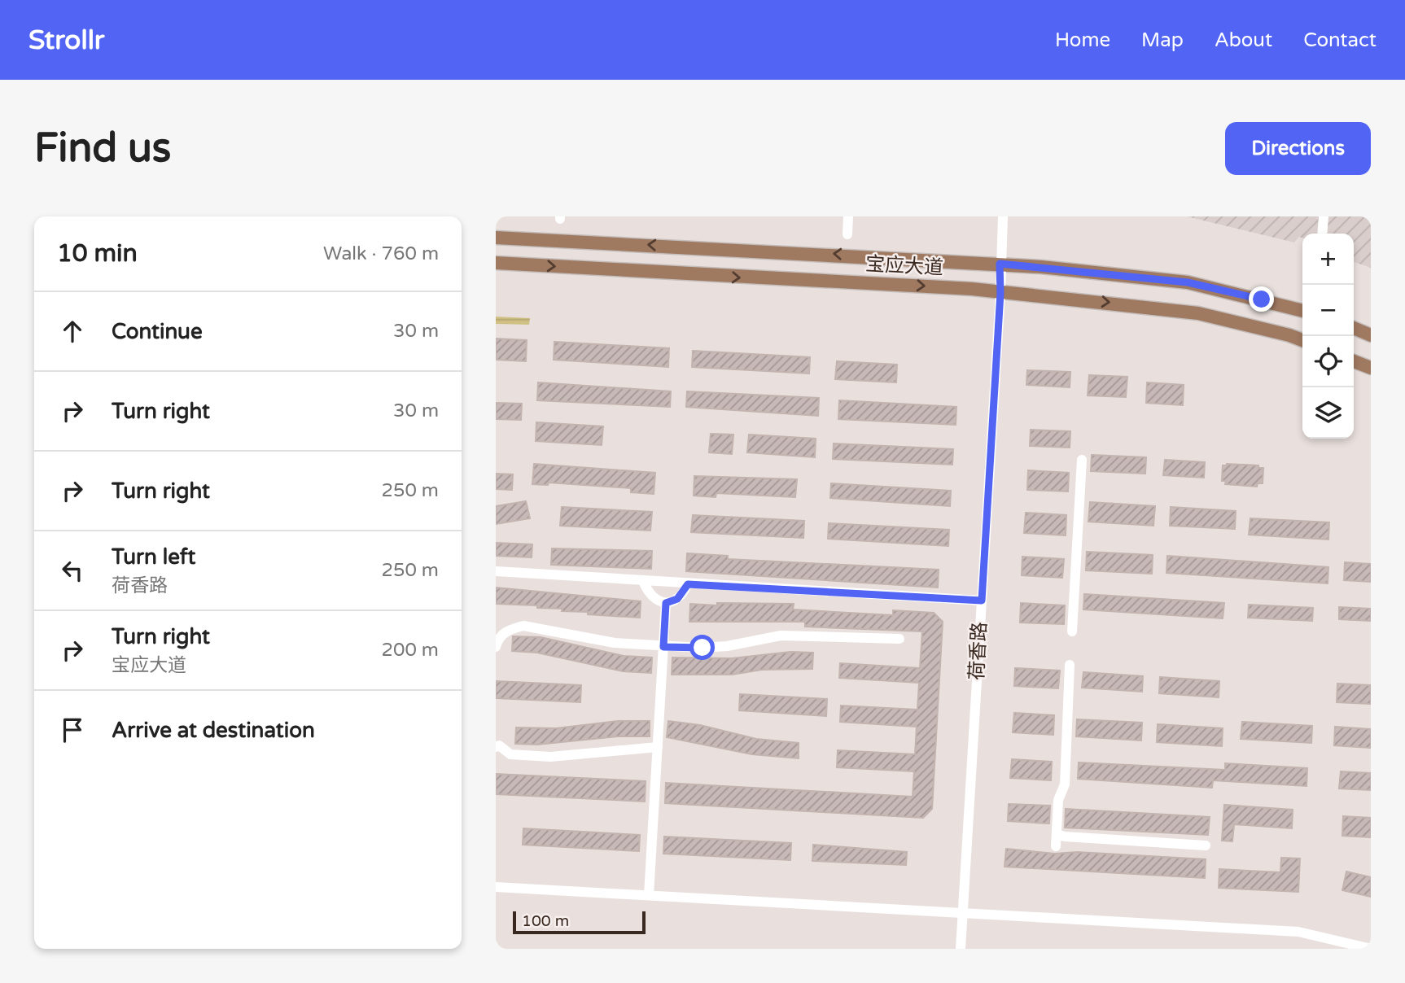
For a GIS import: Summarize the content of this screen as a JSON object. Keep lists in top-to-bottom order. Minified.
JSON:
{"streets":{"main road":["宝应大道"],"street":["荷香路"]},"crossings":[["宝应大道","荷香路"]],"scale_bar":"100 m","page":{"header":"Strollr","nav":["Home","Map","About","Contact"],"buttons":"Directions","title":"Find us","heading":["10 min","Walk · 760 m"],"map_buttons":["+","−"],"list":[["Continue","30 m"],["Turn right","30 m"],["Turn right","250 m"],["Turn left","荷香路","250 m"],["Turn right","宝应大道","200 m"],"Arrive at destination"],"scale":"100 m"}}
